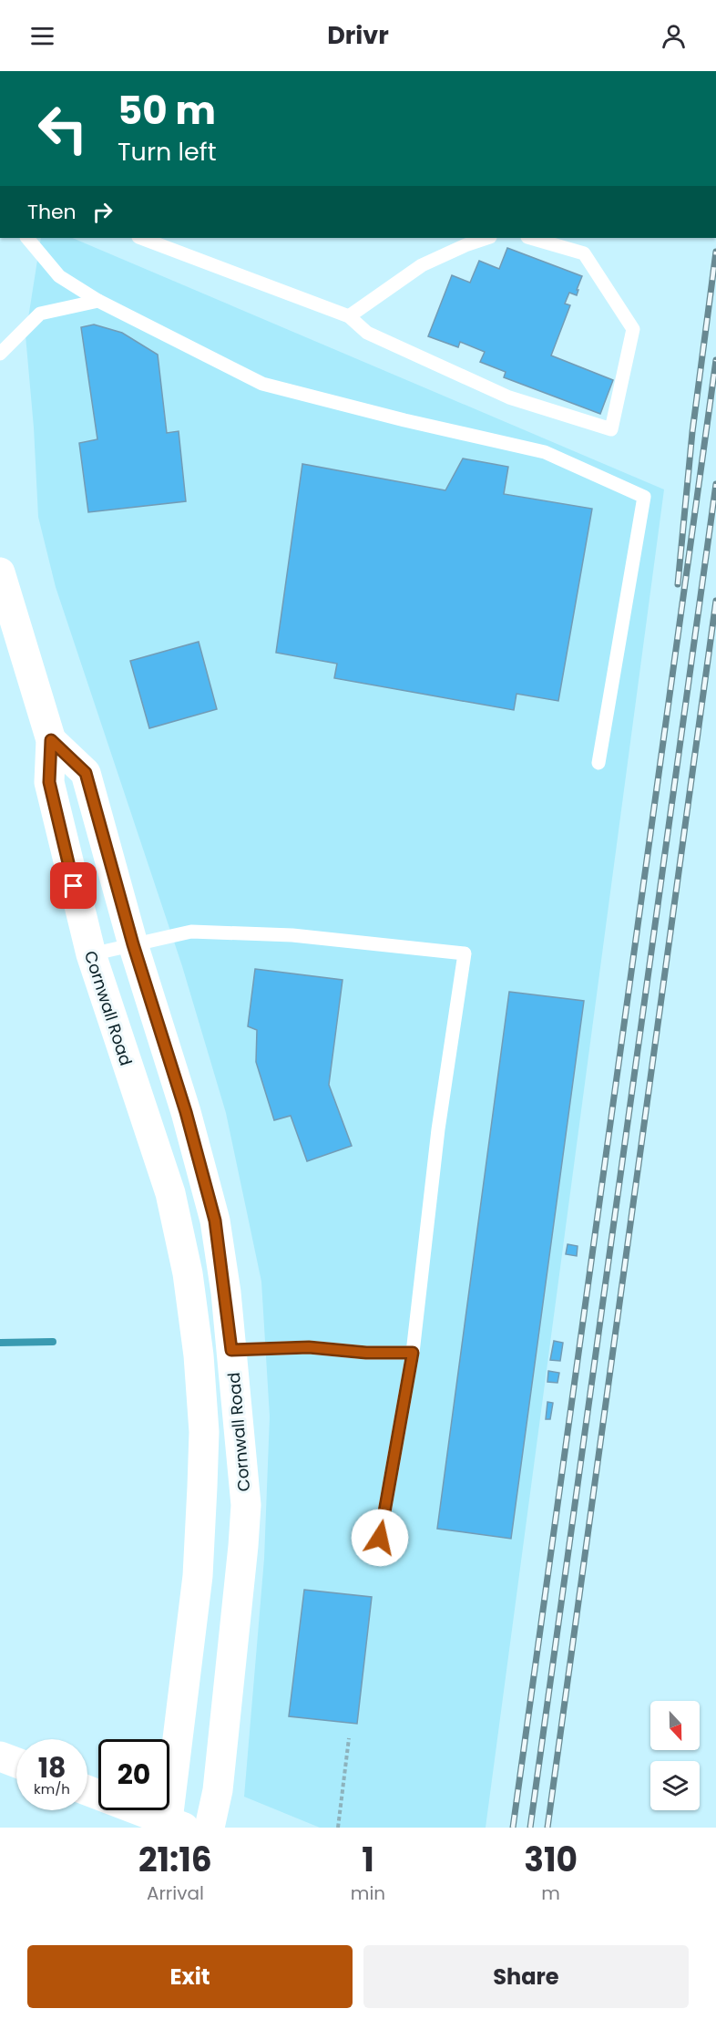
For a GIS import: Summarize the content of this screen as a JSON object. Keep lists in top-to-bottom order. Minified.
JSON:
{"streets":{"main road":["Cornwall Road"]},"north":"bottom","page":{"header":"Drivr","turn":["50 m","Turn left"],"then":"Then","speed":"18 km/h","limit":"20","eta":["21:16","Arrival","1","min","310","m"],"buttons":["Exit","Share"]}}
